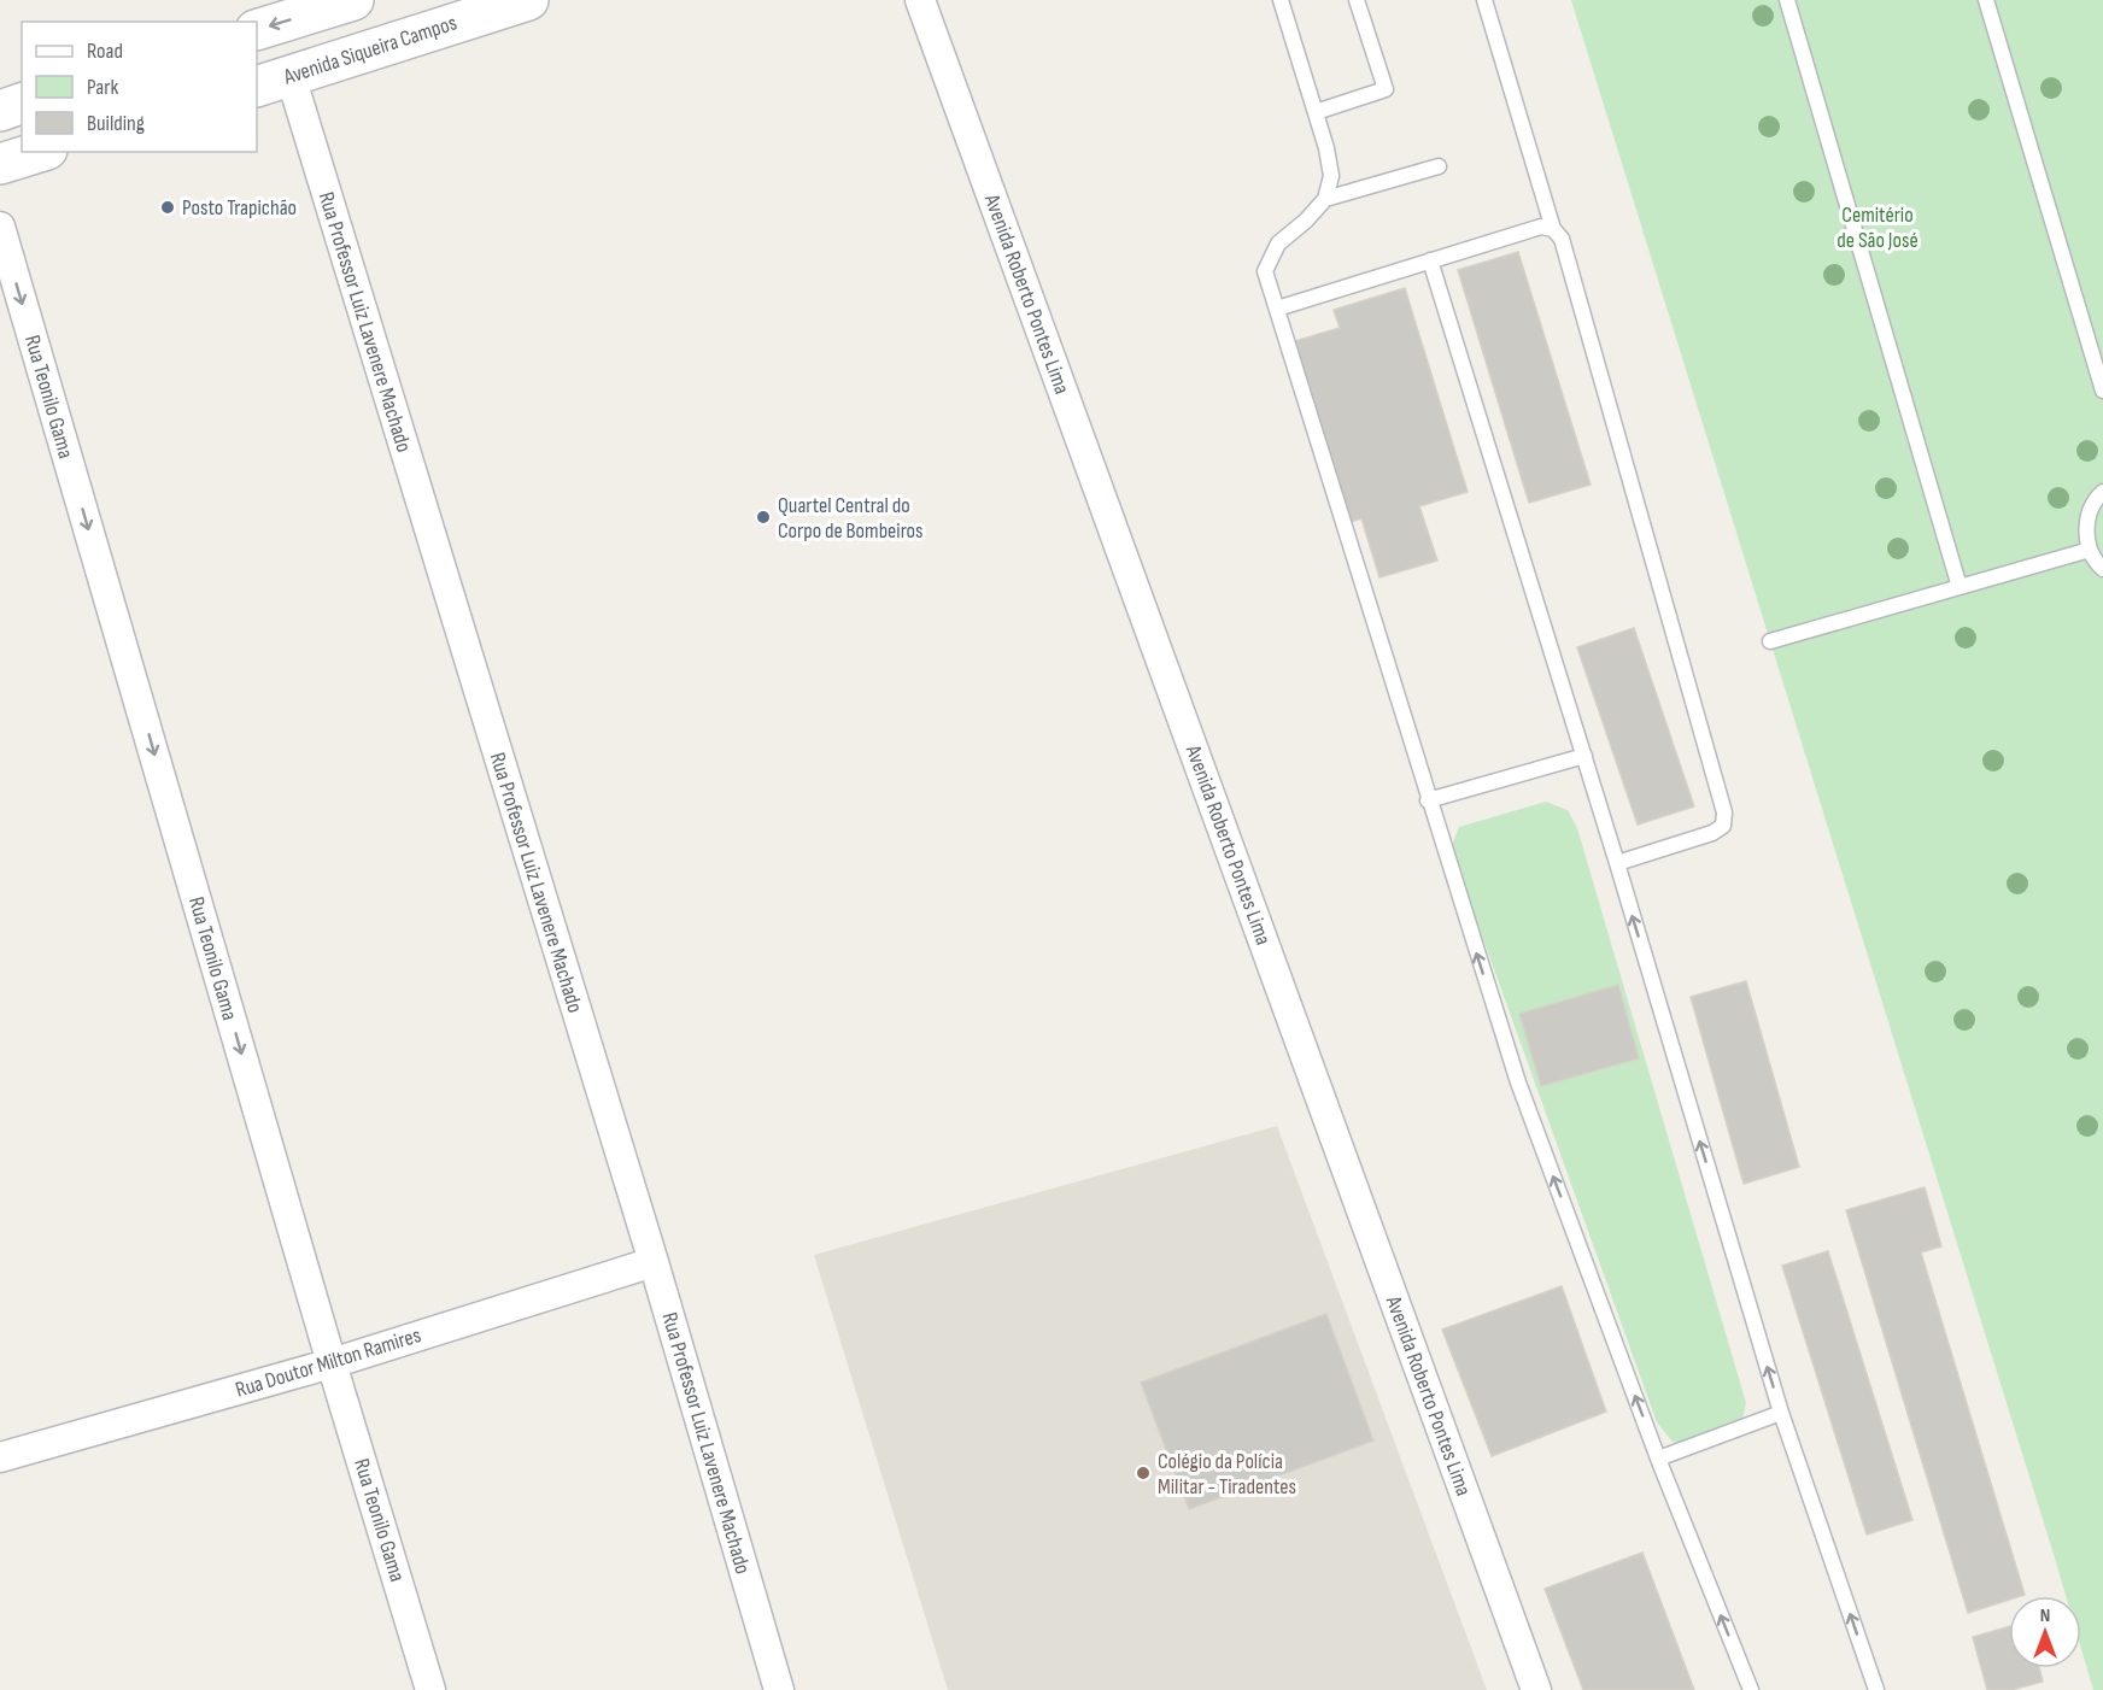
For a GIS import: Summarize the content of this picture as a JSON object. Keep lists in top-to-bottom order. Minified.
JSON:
{"streets":{"main road":["Avenida Siqueira Campos"],"street":["Avenida Roberto Pontes Lima","Rua Professor Luiz Lavenere Machado","Rua Teonilo Gama","Rua Doutor Milton Ramires"]},"crossings":[["Avenida Siqueira Campos","Rua Professor Luiz Lavenere Machado"],["Rua Professor Luiz Lavenere Machado","Rua Doutor Milton Ramires"],["Rua Teonilo Gama","Rua Doutor Milton Ramires"]],"one_way":["Rua Teonilo Gama"],"parks":["Cemitério de São José"],"places":["Posto Trapichão","Quartel Central do Corpo de Bombeiros","Colégio da Polícia Militar - Tiradentes"],"legend":["Road","Park","Building"],"north":"top"}
